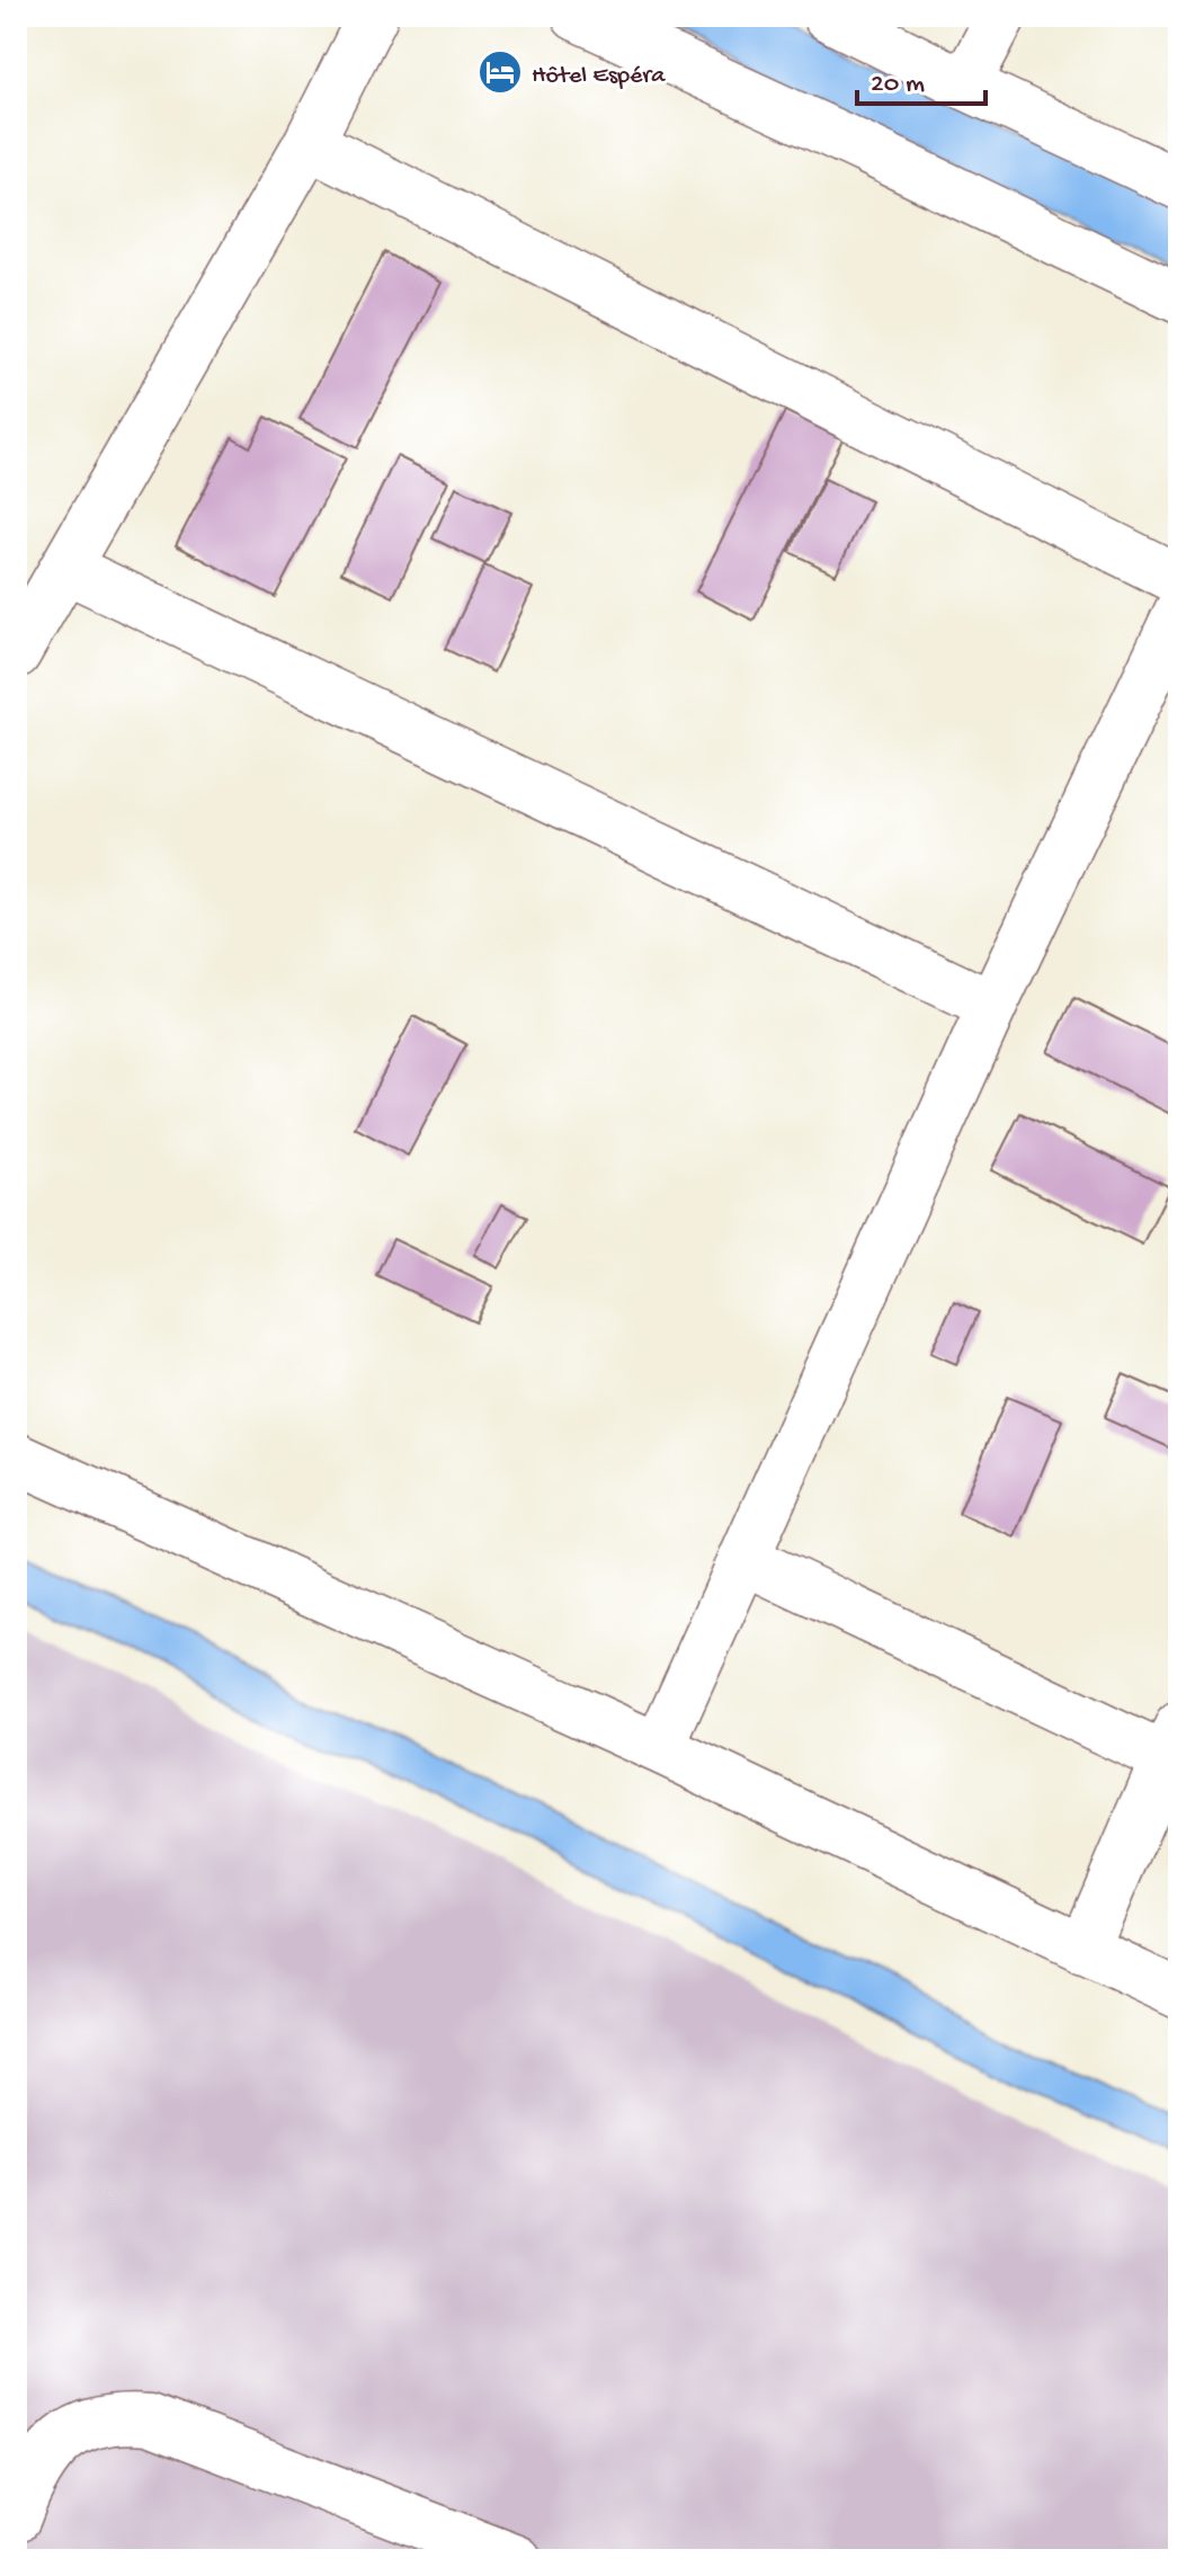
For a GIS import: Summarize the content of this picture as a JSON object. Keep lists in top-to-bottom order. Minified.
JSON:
{"places":{"hotel":["Hôtel Espéra"]},"scale_bar":"20 m"}
